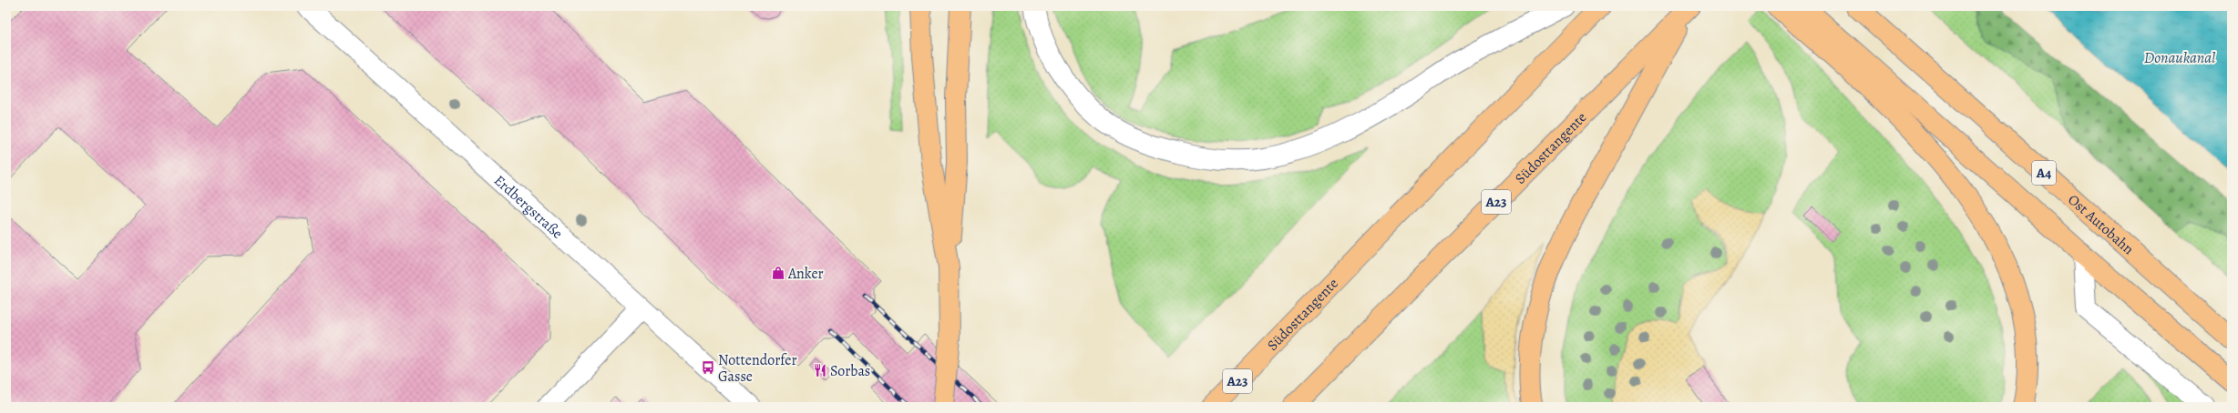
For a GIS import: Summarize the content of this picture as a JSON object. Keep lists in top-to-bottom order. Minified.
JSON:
{"streets":{"highway":["Südosttangente","A4","A23","Ost Autobahn"],"street":["Erdbergstraße"]},"water":["Donaukanal"],"places":{"shop":["Anker"],"bus stop":["Nottendorfer Gasse"],"restaurant":["Sorbas"]}}
